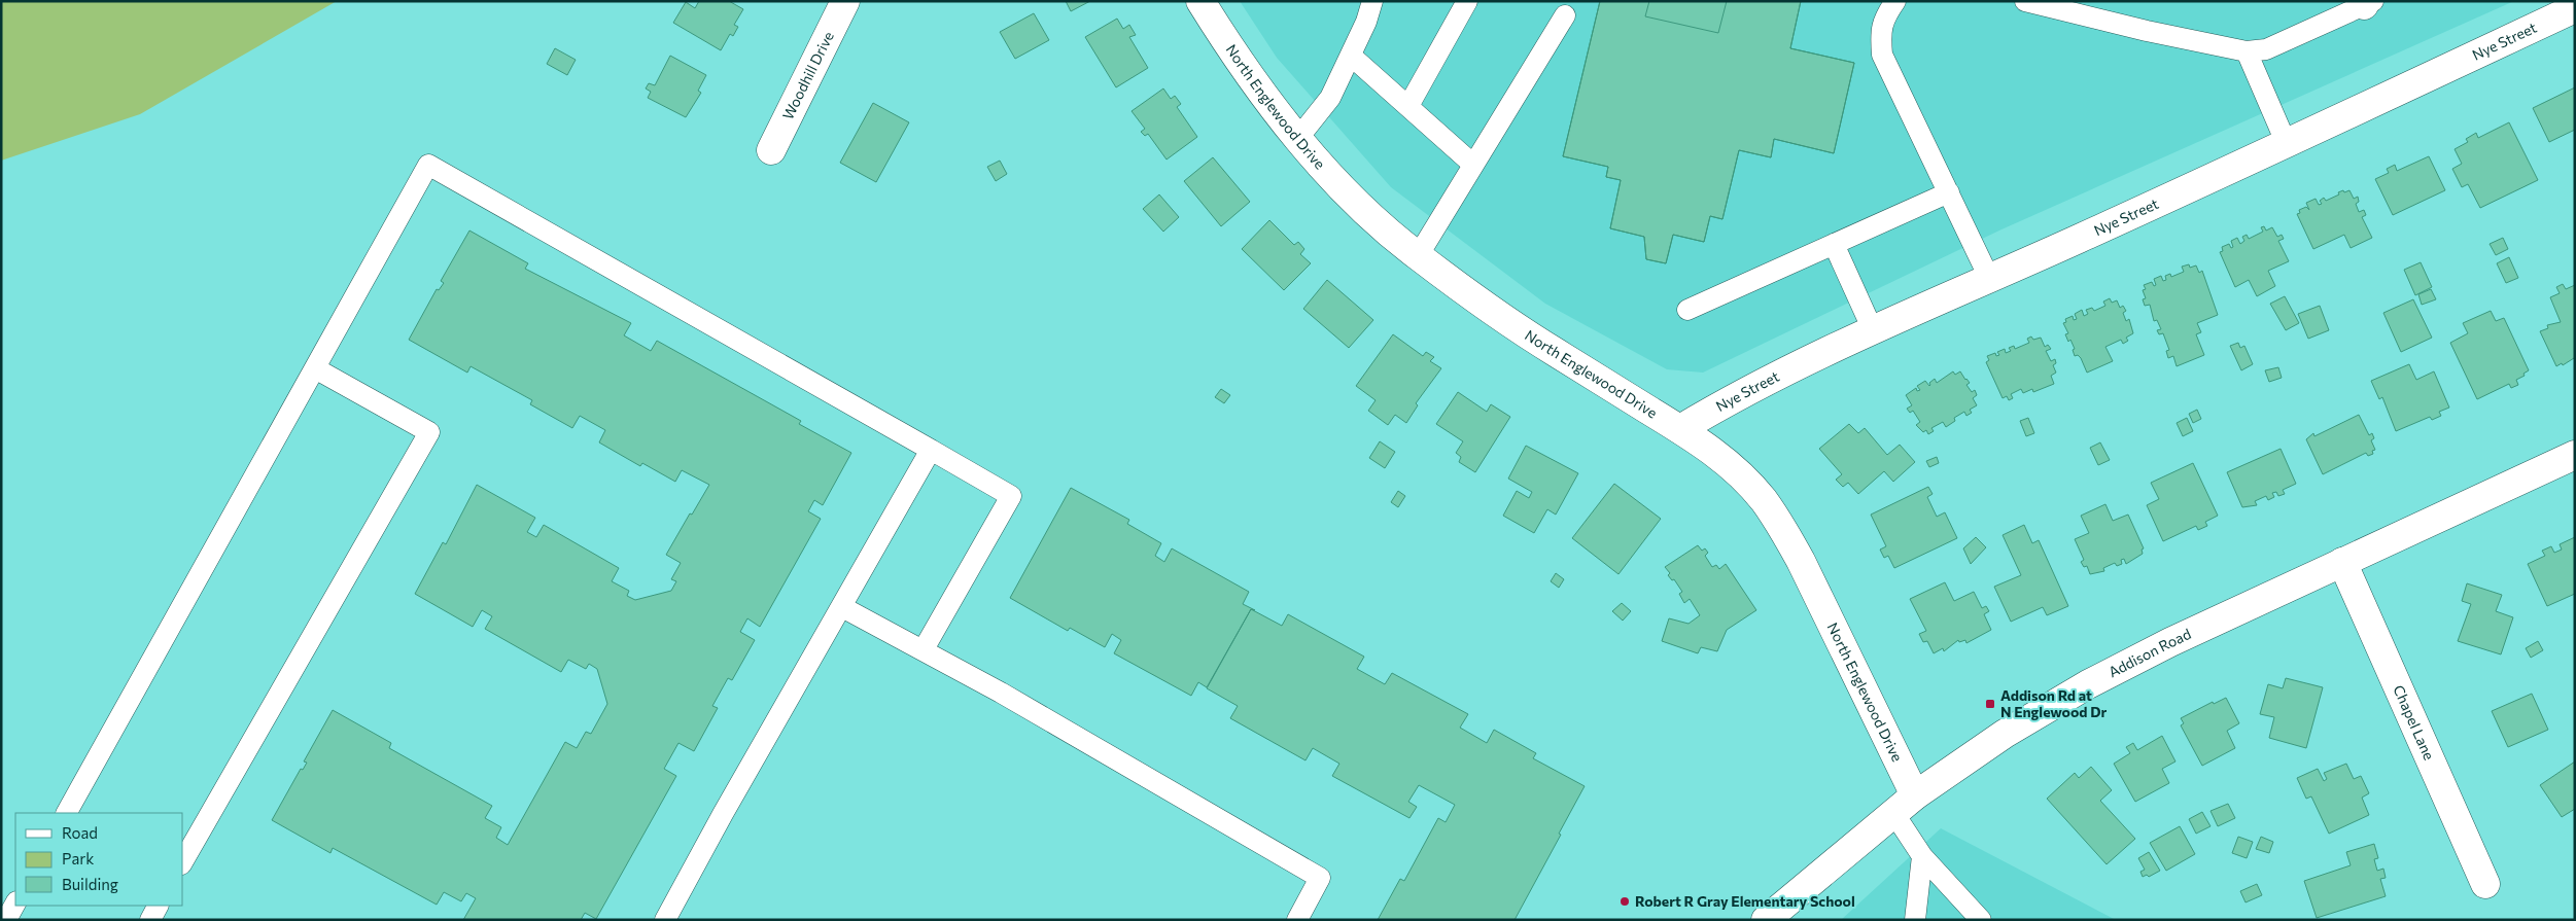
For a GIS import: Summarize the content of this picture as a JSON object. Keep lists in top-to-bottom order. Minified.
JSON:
{"streets":{"street":["Nye Street","Woodhill Drive","North Englewood Drive","Addison Road","Chapel Lane"]},"crossings":[["Nye Street","North Englewood Drive"],["North Englewood Drive","Addison Road"],["Addison Road","Chapel Lane"]],"places":{"transit":["Addison Rd at N Englewood Dr"],"other":["Robert R Gray Elementary School"]},"legend":["Road","Park","Building"]}
